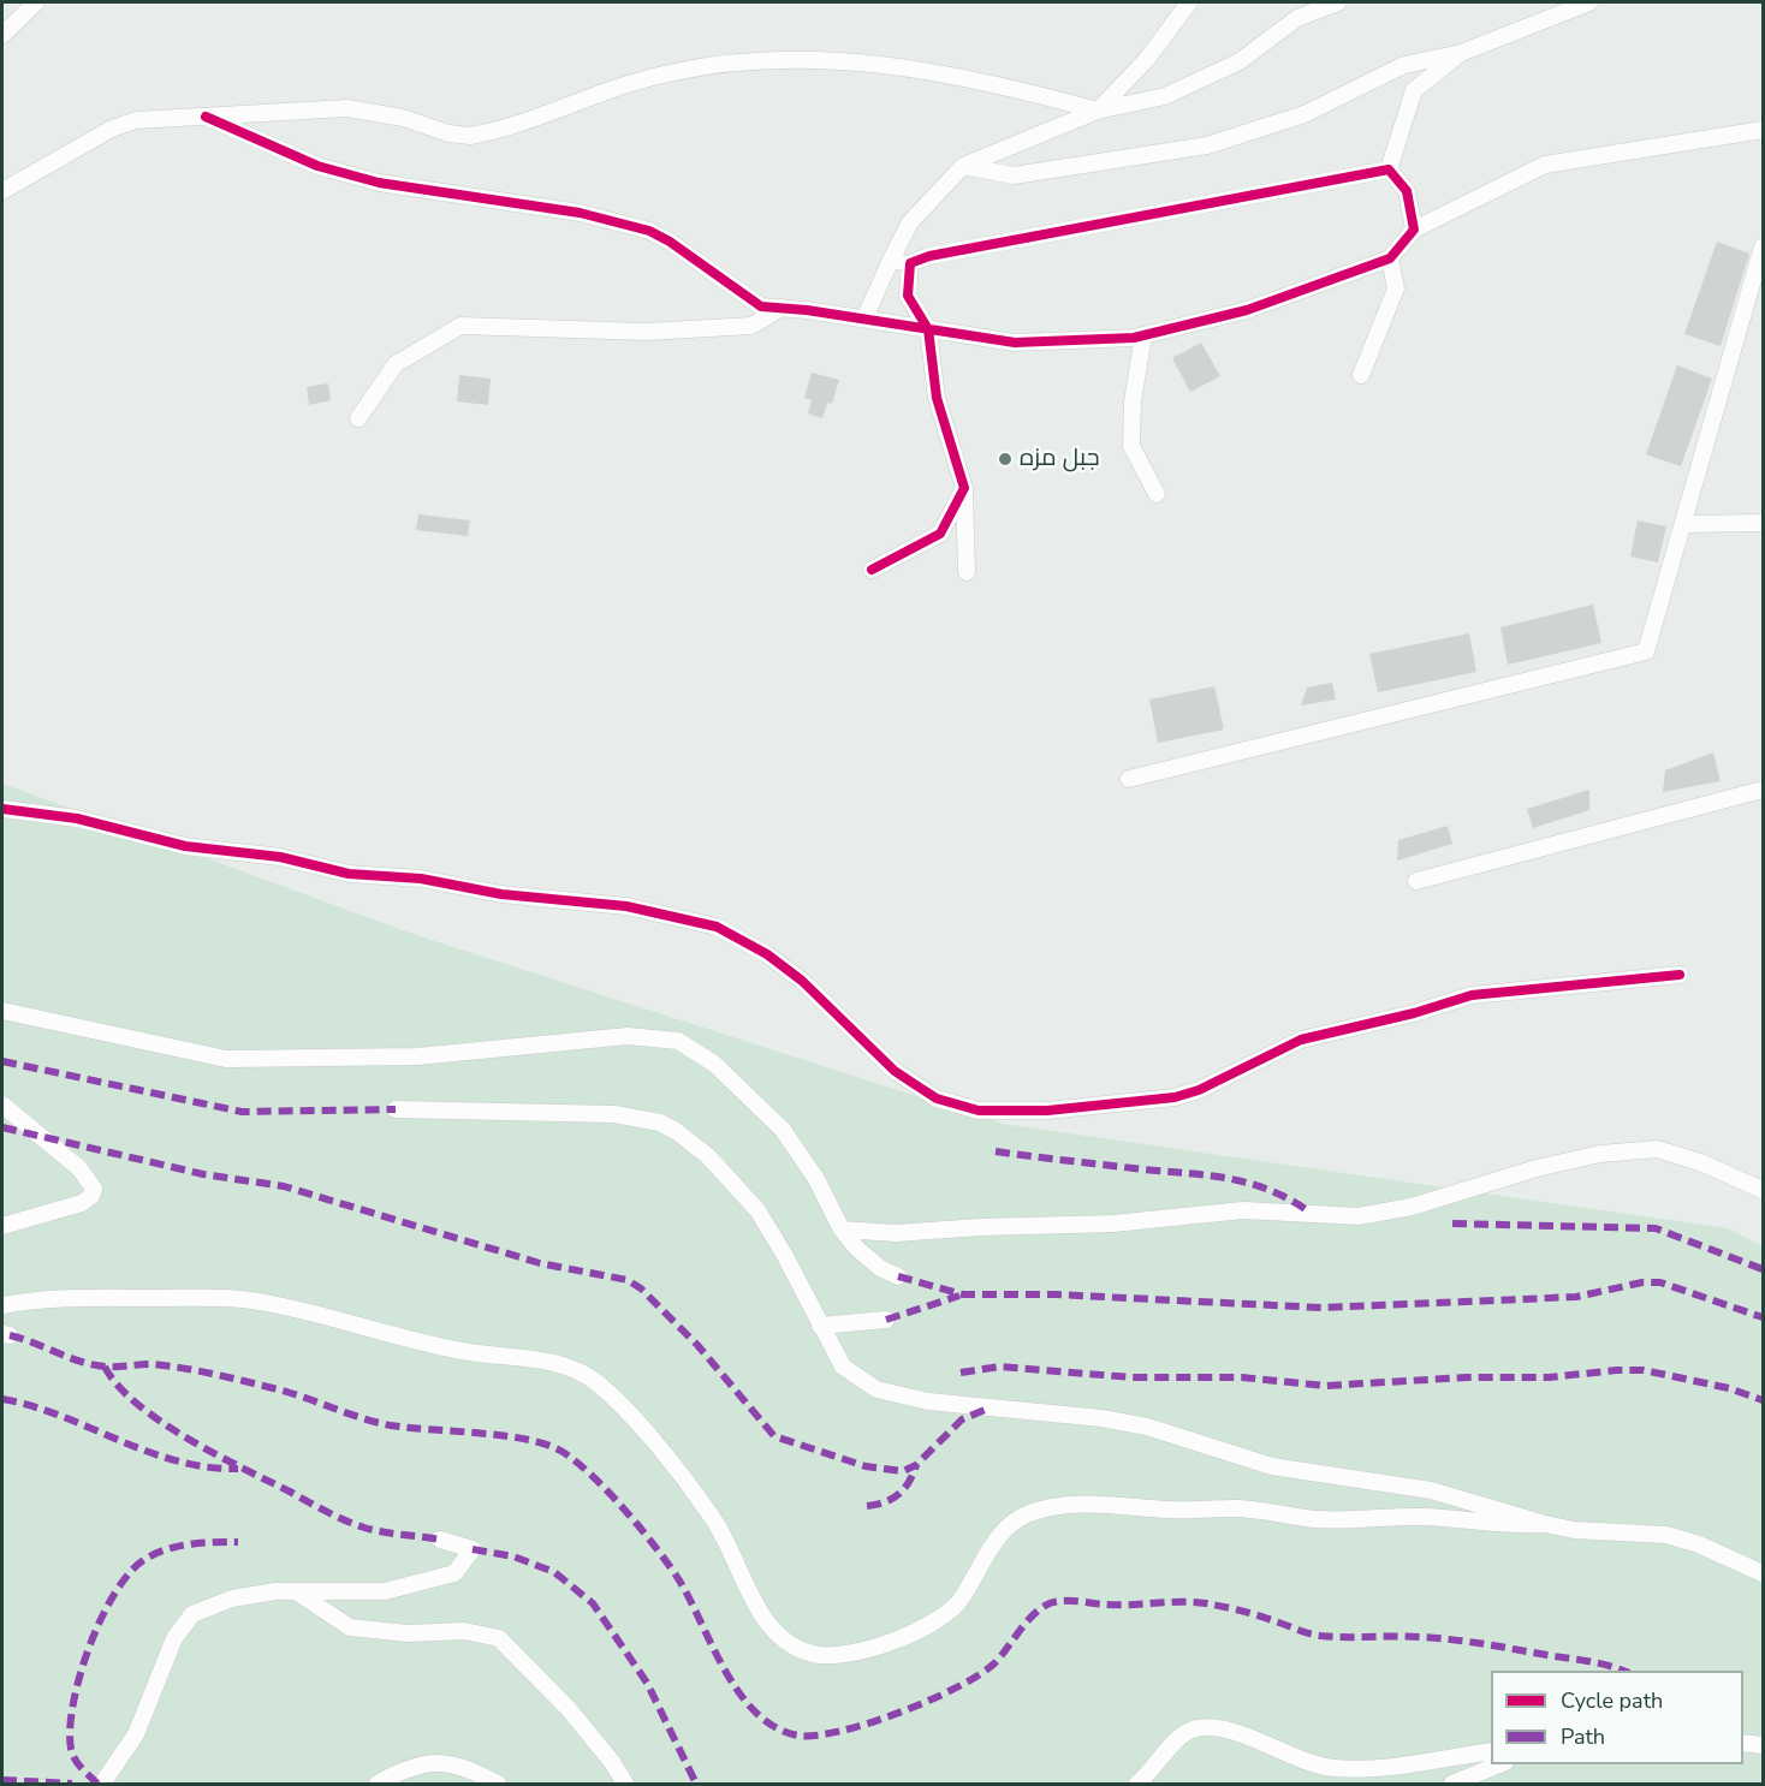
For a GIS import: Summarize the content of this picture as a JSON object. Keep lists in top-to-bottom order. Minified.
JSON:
{"places":["جبل مزه"],"legend":["Cycle path","Path"]}
